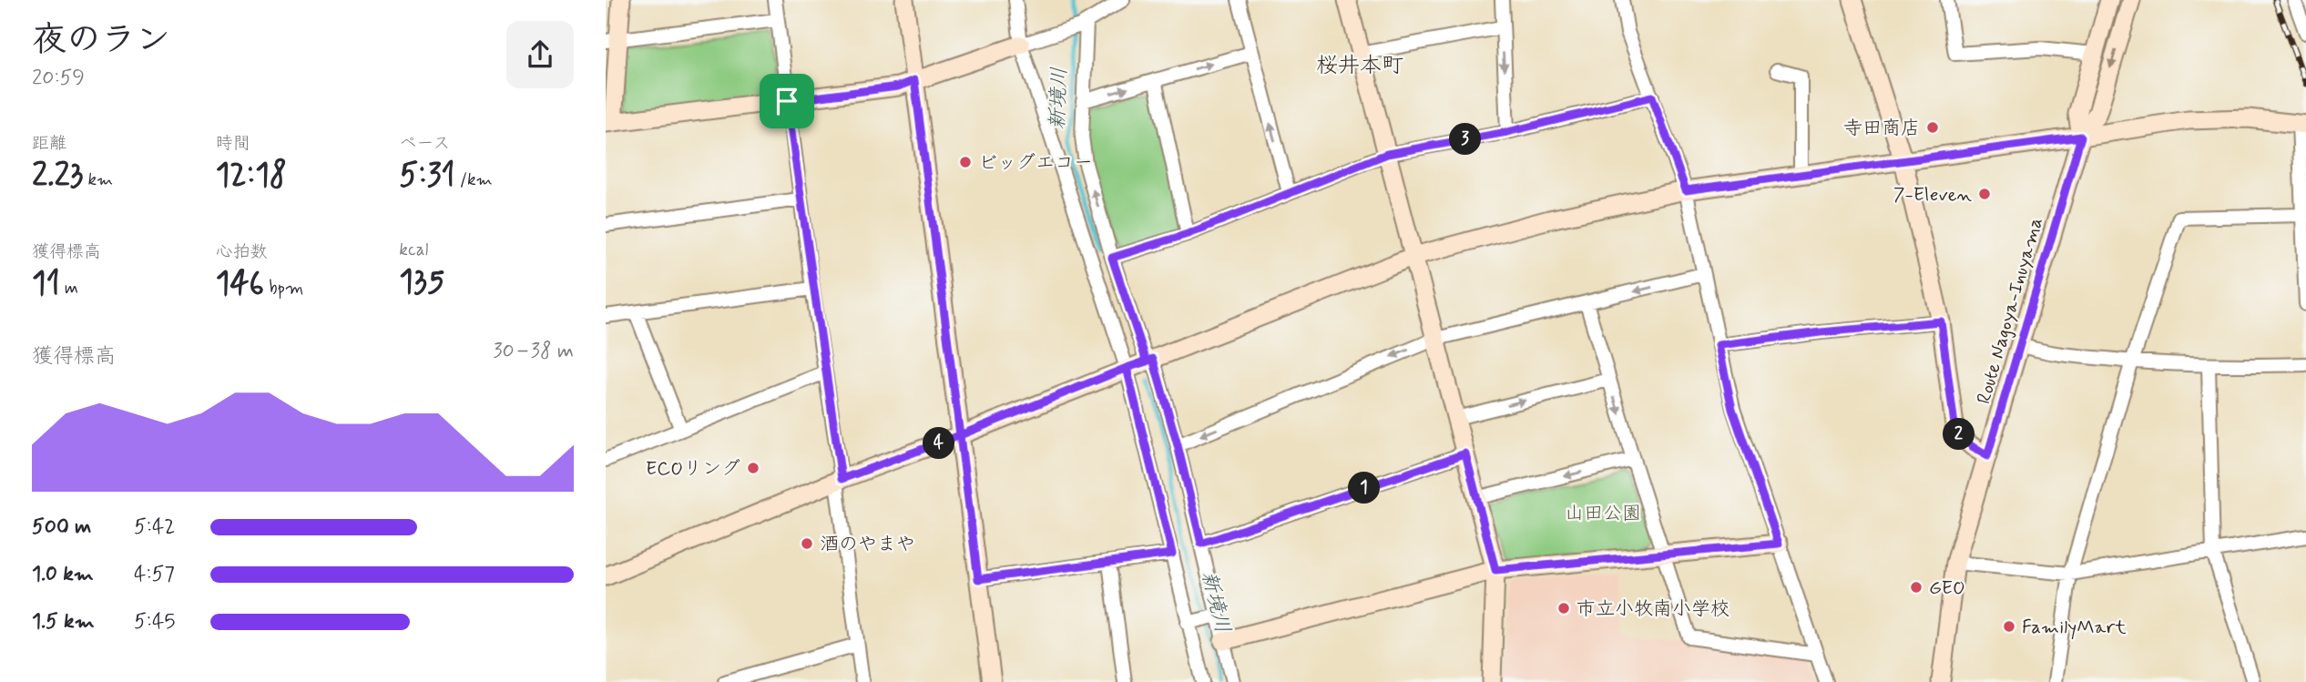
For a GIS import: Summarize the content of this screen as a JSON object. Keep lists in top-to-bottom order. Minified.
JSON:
{"streets":{"street":["Route Nagoya-Inuyama"]},"districts":["桜井本町"],"water":["新境川"],"parks":["山田公園"],"places":["寺田商店","ビッグエコー","7-Eleven","ECOリング","酒のやまや","GEO","市立小牧南小学校","FamilyMart"],"page":{"heading":["夜のラン","20:59"],"stats":[["距離","2.23 km"],["時間","12:18"],["ペース","5:31 /km"],["獲得標高","11 m"],["心拍数","146 bpm"],["kcal","135"]],"pins":["3","2","4","1"],"chart":["獲得標高","30–38 m"],"list":[{"name":"500 m","note":"5:42"},{"name":"1.0 km","note":"4:57"},{"name":"1.5 km","note":"5:45"}]}}
